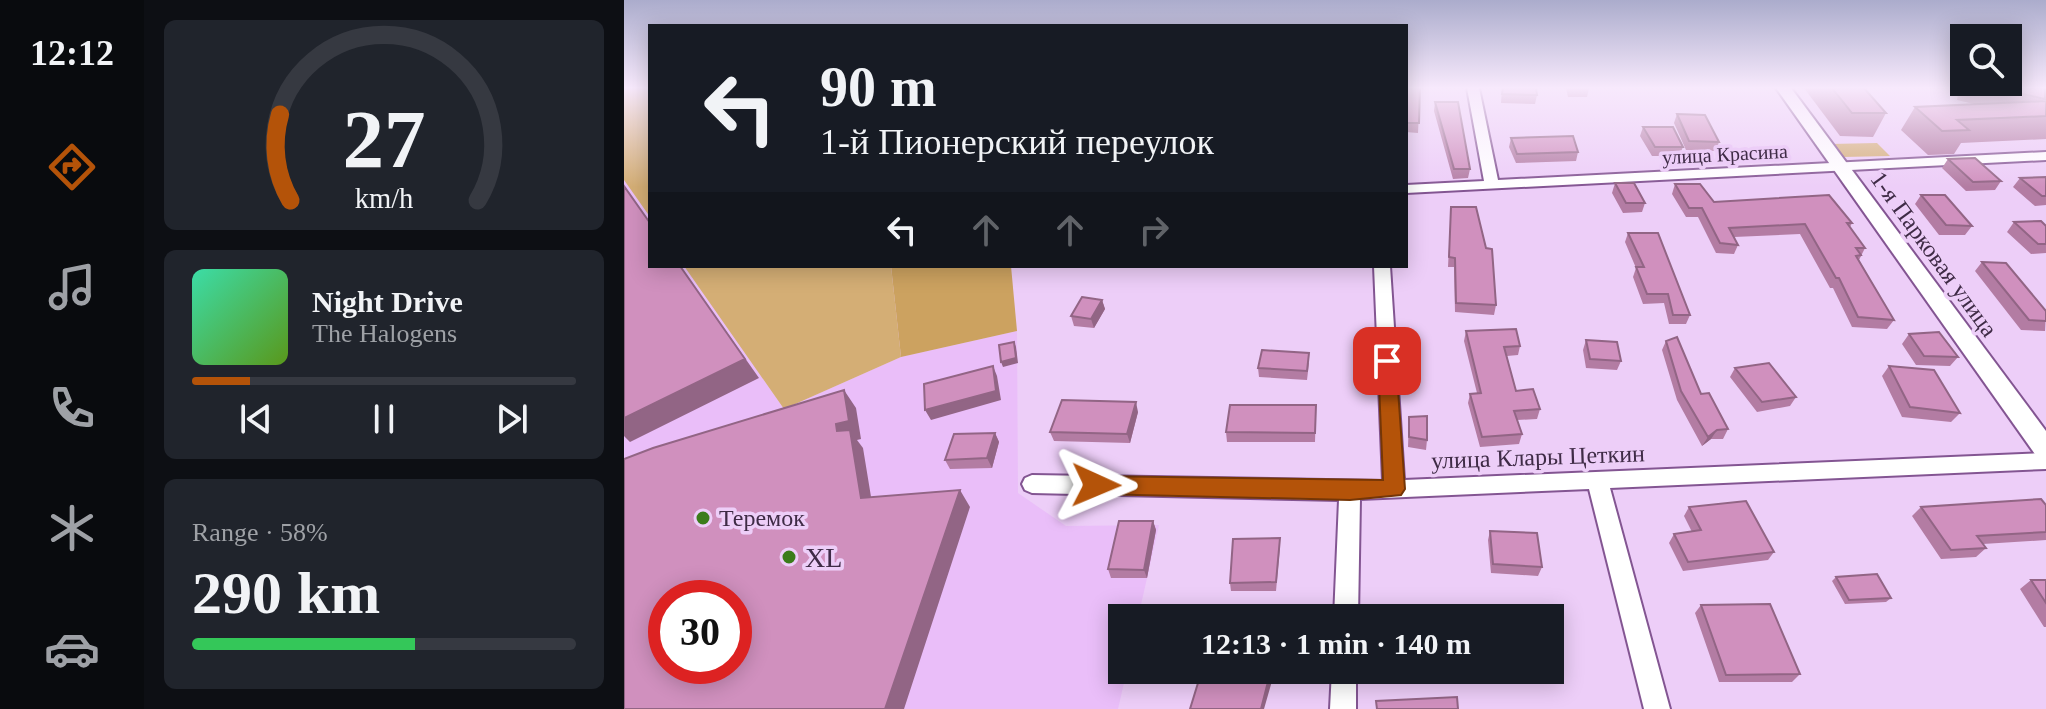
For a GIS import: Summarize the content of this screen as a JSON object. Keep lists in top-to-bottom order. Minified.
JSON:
{"streets":{"street":["улица Красина","1-я Парковая улица","улица Клары Цеткин"]},"crossings":[["улица Красина","1-я Парковая улица"]],"places":["Теремок","XL"],"page":{"tabs":"12:12","turn":["90 m","1-й Пионерский переулок"],"song":["Night Drive","The Halogens"],"tile":["Range · 58%","290 km"],"limit":"30","trip":"12:13 · 1 min · 140 m","gauge":["27","km/h"]}}
